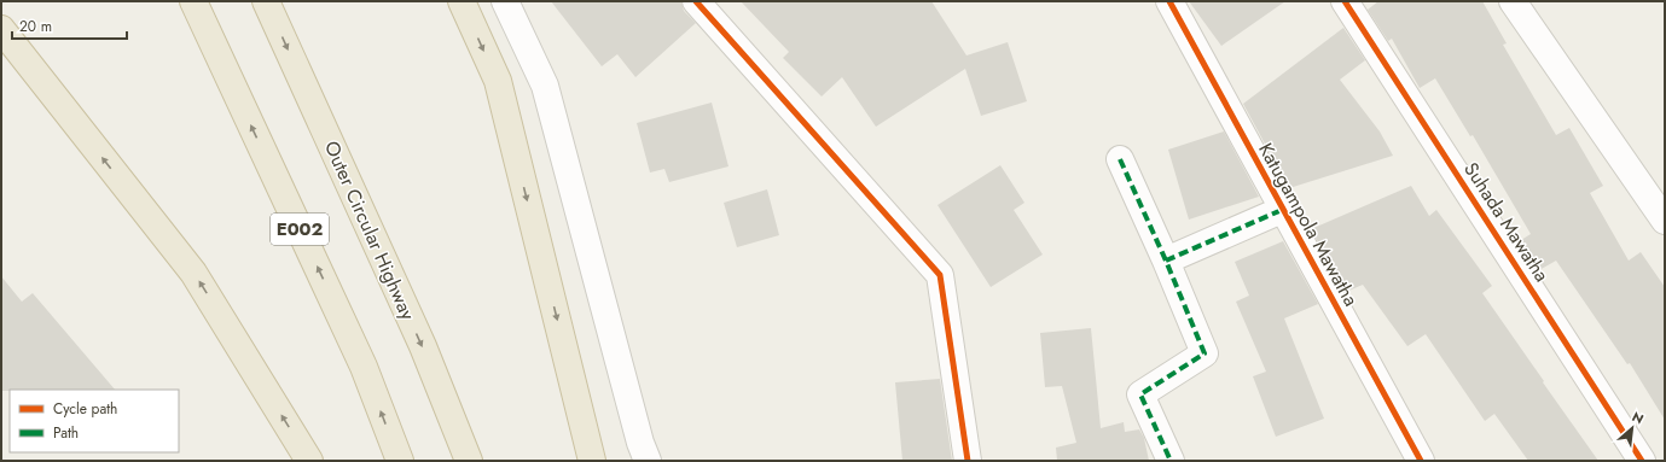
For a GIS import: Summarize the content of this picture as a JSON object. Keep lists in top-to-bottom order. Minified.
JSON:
{"streets":{"highway":["E002","Outer Circular Highway"],"street":["Suhada Mawatha","Katugampola Mawatha"]},"legend":["Cycle path","Path"],"scale_bar":"20 m","north":"top right"}
